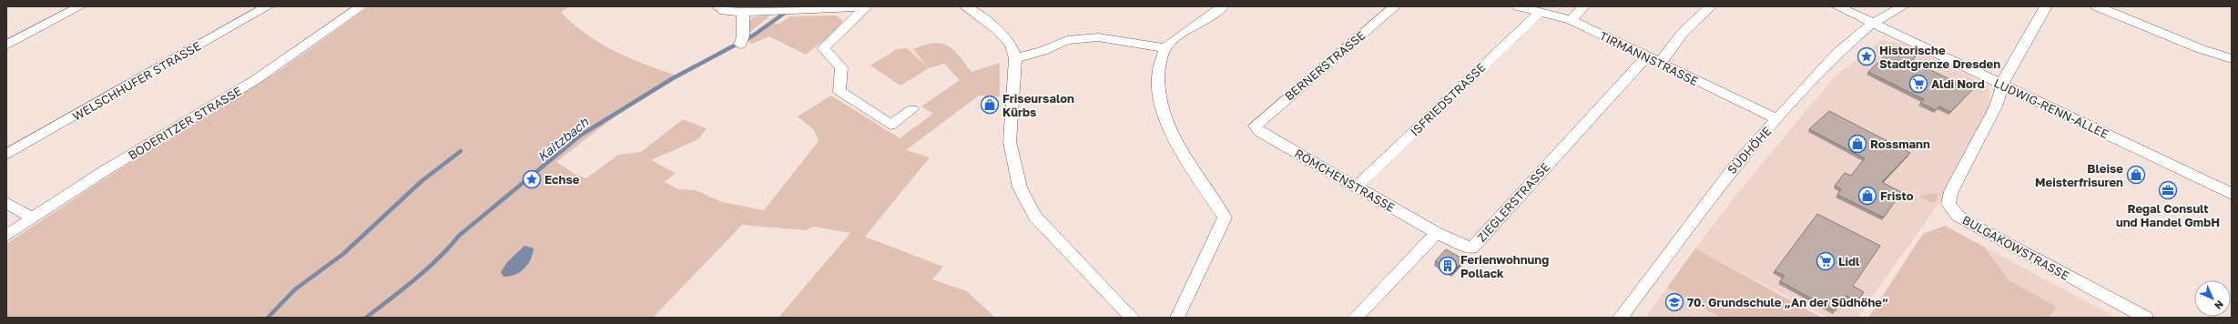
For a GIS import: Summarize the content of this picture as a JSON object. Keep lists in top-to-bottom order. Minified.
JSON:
{"streets":{"street":["TIRMANNSTRASSE","BERNERSTRASSE","WELSCHHUFER STRASSE","ISFRIEDSTRASSE","LUDWIG-RENN-ALLEE","BODERITZER STRASSE","SÜDHÖHE","RÖMCHENSTRASSE","ZIEGLERSTRASSE","BULGAKOWSTRASSE"]},"crossings":[["TIRMANNSTRASSE","ISFRIEDSTRASSE"],["TIRMANNSTRASSE","SÜDHÖHE"],["TIRMANNSTRASSE","ZIEGLERSTRASSE"],["BERNERSTRASSE","RÖMCHENSTRASSE"],["ISFRIEDSTRASSE","RÖMCHENSTRASSE"],["LUDWIG-RENN-ALLEE","SÜDHÖHE"],["LUDWIG-RENN-ALLEE","BULGAKOWSTRASSE"],["RÖMCHENSTRASSE","ZIEGLERSTRASSE"]],"water":["Kaitzbach"],"places":{"place":["Historische Stadtgrenze Dresden","Echse"],"supermarket":["Aldi Nord","Lidl"],"shop":["Friseursalon Kürbs","Rossmann","Bleise Meisterfrisuren","Fristo"],"office":["Regal Consult und Handel GmbH"],"building":["Ferienwohnung Pollack"],"school or university":["70. Grundschule „An der Südhöhe“"]},"north":"bottom right"}
